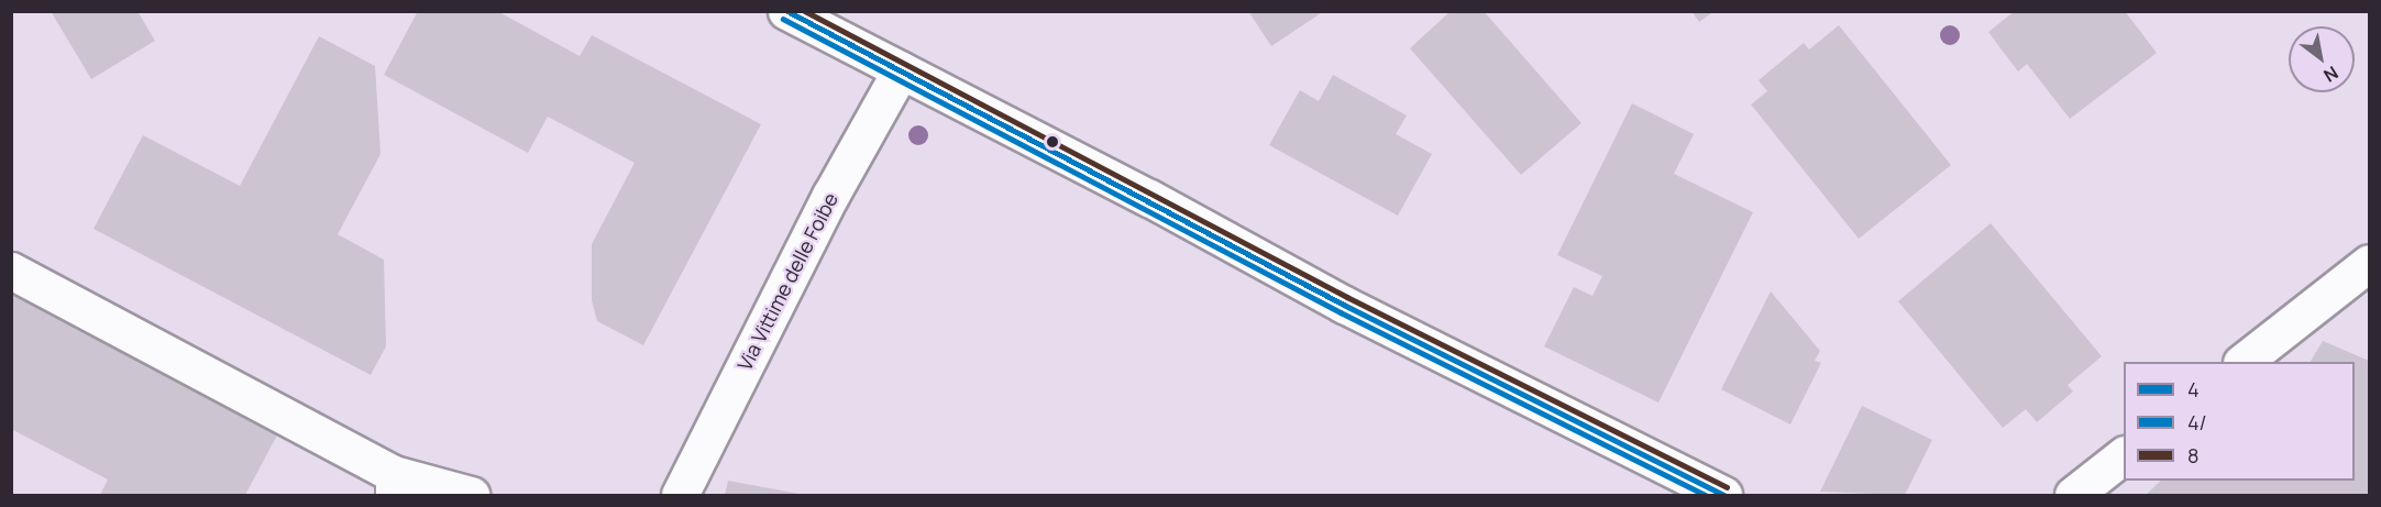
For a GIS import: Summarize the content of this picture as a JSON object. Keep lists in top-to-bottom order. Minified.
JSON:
{"streets":{"street":["Via Vittime delle Foibe"]},"lines":["transit line 4","transit line 8","transit line 4/"],"legend":["4","4/","8"],"north":"bottom right"}
